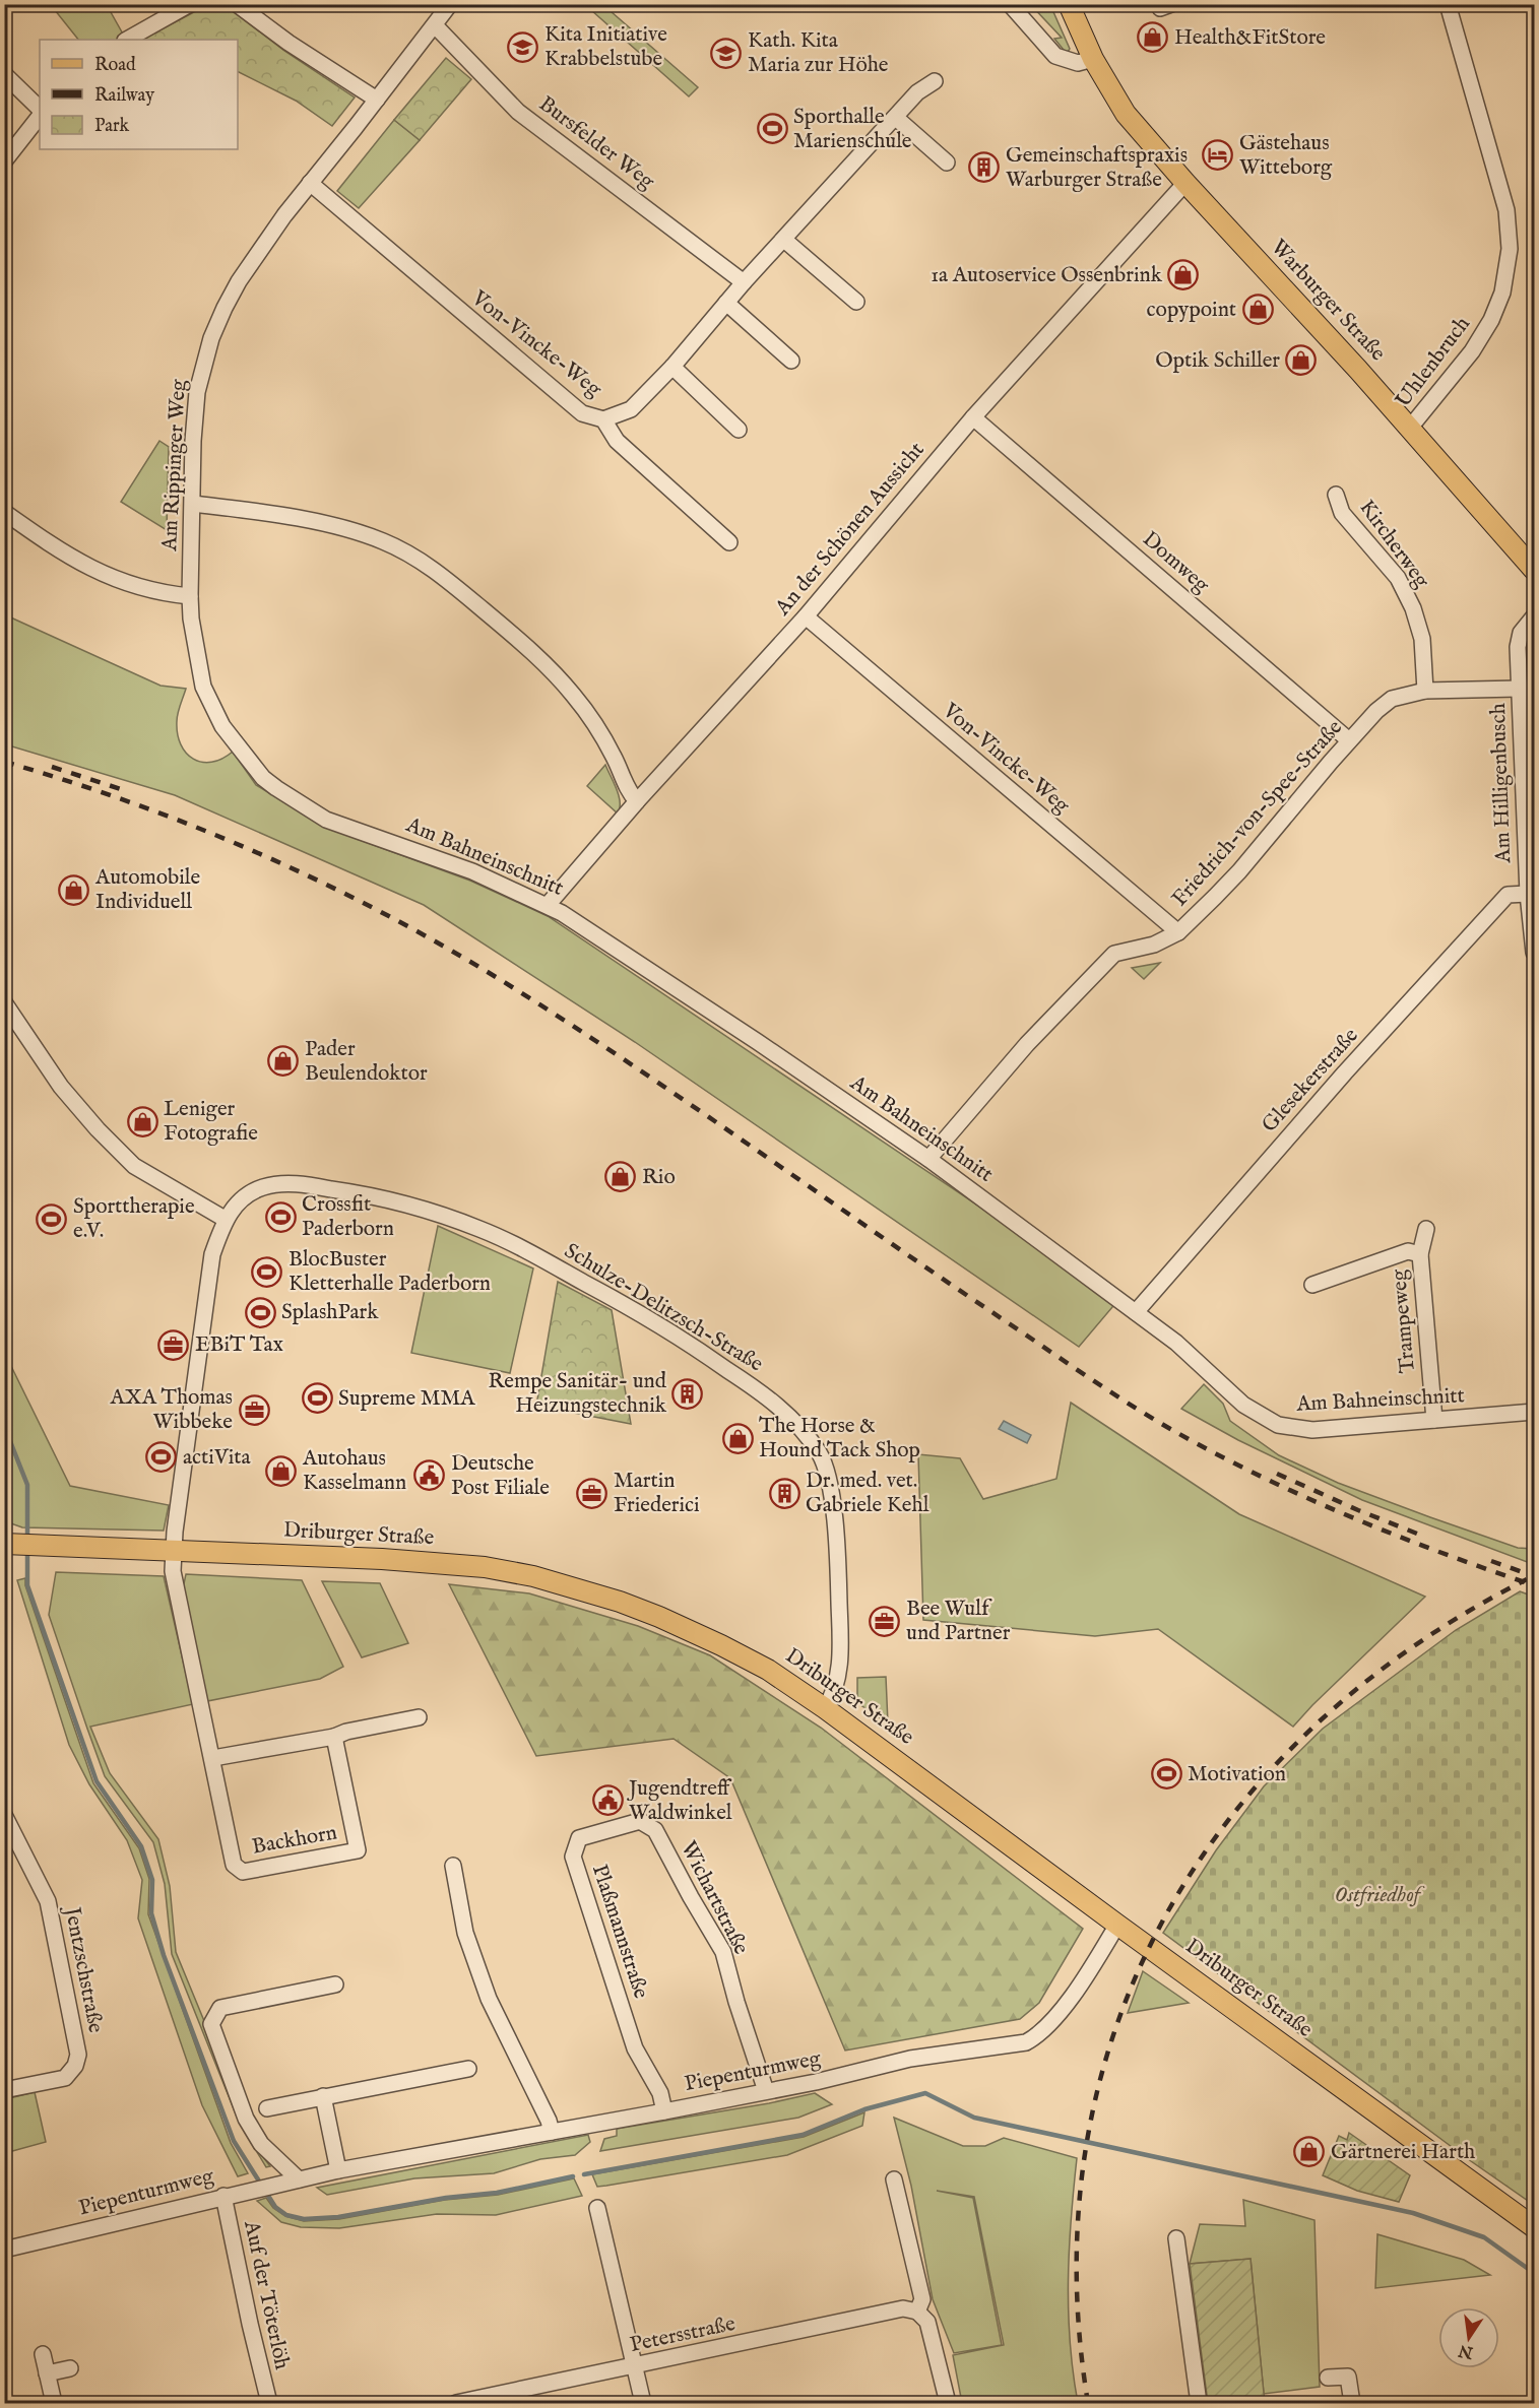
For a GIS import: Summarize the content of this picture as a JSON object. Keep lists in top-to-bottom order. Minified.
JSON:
{"streets":{"main road":["Warburger Straße","Driburger Straße"],"street":["Bursfelder Weg","Von-Vincke-Weg","Uhlenbruch","Am Rippinger Weg","An der Schönen Aussicht","Kircherweg","Domweg","Am Hilligenbusch","Friedrich-von-Spee-Straße","Am Bahneinschnitt","Glesekerstraße","Schulze-Delitzsch-Straße","Trampeweg","Backhorn","Wichartstraße","Plaßmannstraße","Jentzschstraße","Piepenturmweg","Auf der Töterlöh","Petersstraße"]},"crossings":[["Bursfelder Weg","Am Rippinger Weg"],["Warburger Straße","Uhlenbruch"],["Warburger Straße","An der Schönen Aussicht"],["Von-Vincke-Weg","Am Rippinger Weg"],["Von-Vincke-Weg","An der Schönen Aussicht"],["Von-Vincke-Weg","Friedrich-von-Spee-Straße"],["Am Rippinger Weg","Am Bahneinschnitt"],["An der Schönen Aussicht","Domweg"],["An der Schönen Aussicht","Am Bahneinschnitt"],["Kircherweg","Friedrich-von-Spee-Straße"],["Domweg","Friedrich-von-Spee-Straße"],["Am Hilligenbusch","Friedrich-von-Spee-Straße"],["Am Hilligenbusch","Glesekerstraße"],["Friedrich-von-Spee-Straße","Am Bahneinschnitt"],["Am Bahneinschnitt","Glesekerstraße"],["Am Bahneinschnitt","Trampeweg"],["Schulze-Delitzsch-Straße","Driburger Straße"],["Schulze-Delitzsch-Straße","Backhorn"],["Driburger Straße","Backhorn"],["Driburger Straße","Piepenturmweg"],["Wichartstraße","Plaßmannstraße"],["Wichartstraße","Piepenturmweg"],["Plaßmannstraße","Piepenturmweg"],["Piepenturmweg","Auf der Töterlöh"]],"parks":["Ostfriedhof"],"places":{"shop":["Health&FitStore","1a Autoservice Ossenbrink","copypoint","Optik Schiller","Automobile Individuell","Pader Beulendoktor","Leniger Fotografie","Rio","The Horse & Hound Tack Shop","Autohaus Kasselmann","Gärtnerei Harth"],"school or university":["Kita Initiative Krabbelstube","Kath. Kita Maria zur Höhe"],"sports":["Sporthalle Marienschule","Crossfit Paderborn","Sporttherapie e.V.","BlocBuster Kletterhalle Paderborn","SplashPark","Supreme MMA","actiVita","Motivation"],"hotel":["Gästehaus Witteborg"],"building":["Gemeinschaftspraxis Warburger Straße","Rempe Sanitär- und Heizungstechnik","Dr. med. vet. Gabriele Kehl"],"office":["EBiT Tax","AXA Thomas Wibbeke","Martin Friederici","Bee Wulf und Partner"],"public building":["Deutsche Post Filiale","Jugendtreff Waldwinkel"]},"legend":["Road","Railway","Park"],"north":"bottom"}
